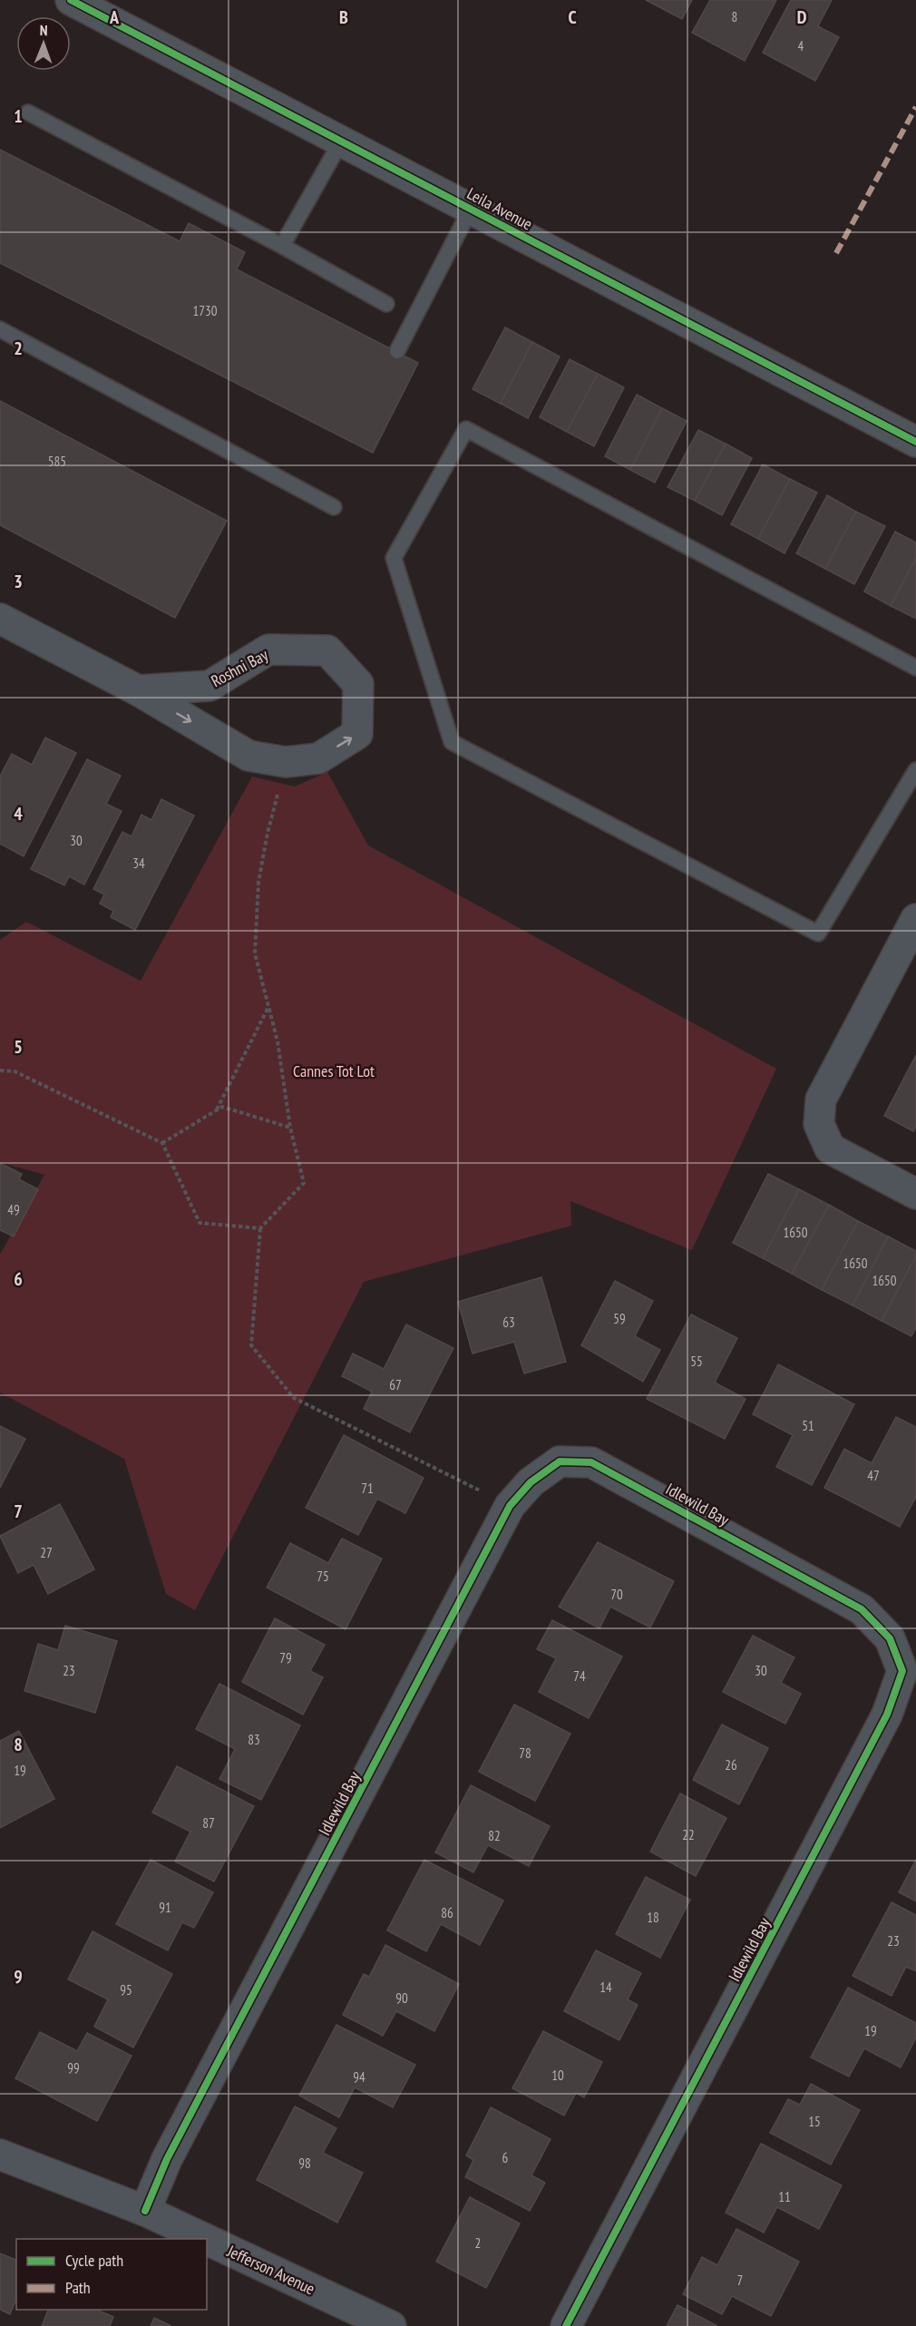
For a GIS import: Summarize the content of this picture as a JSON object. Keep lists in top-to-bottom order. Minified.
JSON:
{"streets":{"street":["Leila Avenue","Roshni Bay","Idlewild Bay","Jefferson Avenue"]},"crossings":[["Idlewild Bay","Jefferson Avenue"]],"parks":["Cannes Tot Lot"],"house_numbers":["8","4","1730","585","30","34","49","1650","1650","1650","59","63","55","67","51","47","71","27","75","70","79","23","30","74","83","78","26","19","87","22","82","91","86","18","23","14","95","90","19","99","10","94","15","6","98","11","2","7"],"legend":["Cycle path","Path"],"north":"top","grid":{"columns":["A","B","C","D"],"rows":["1","2","3","4","5","6","7","8","9"]}}
